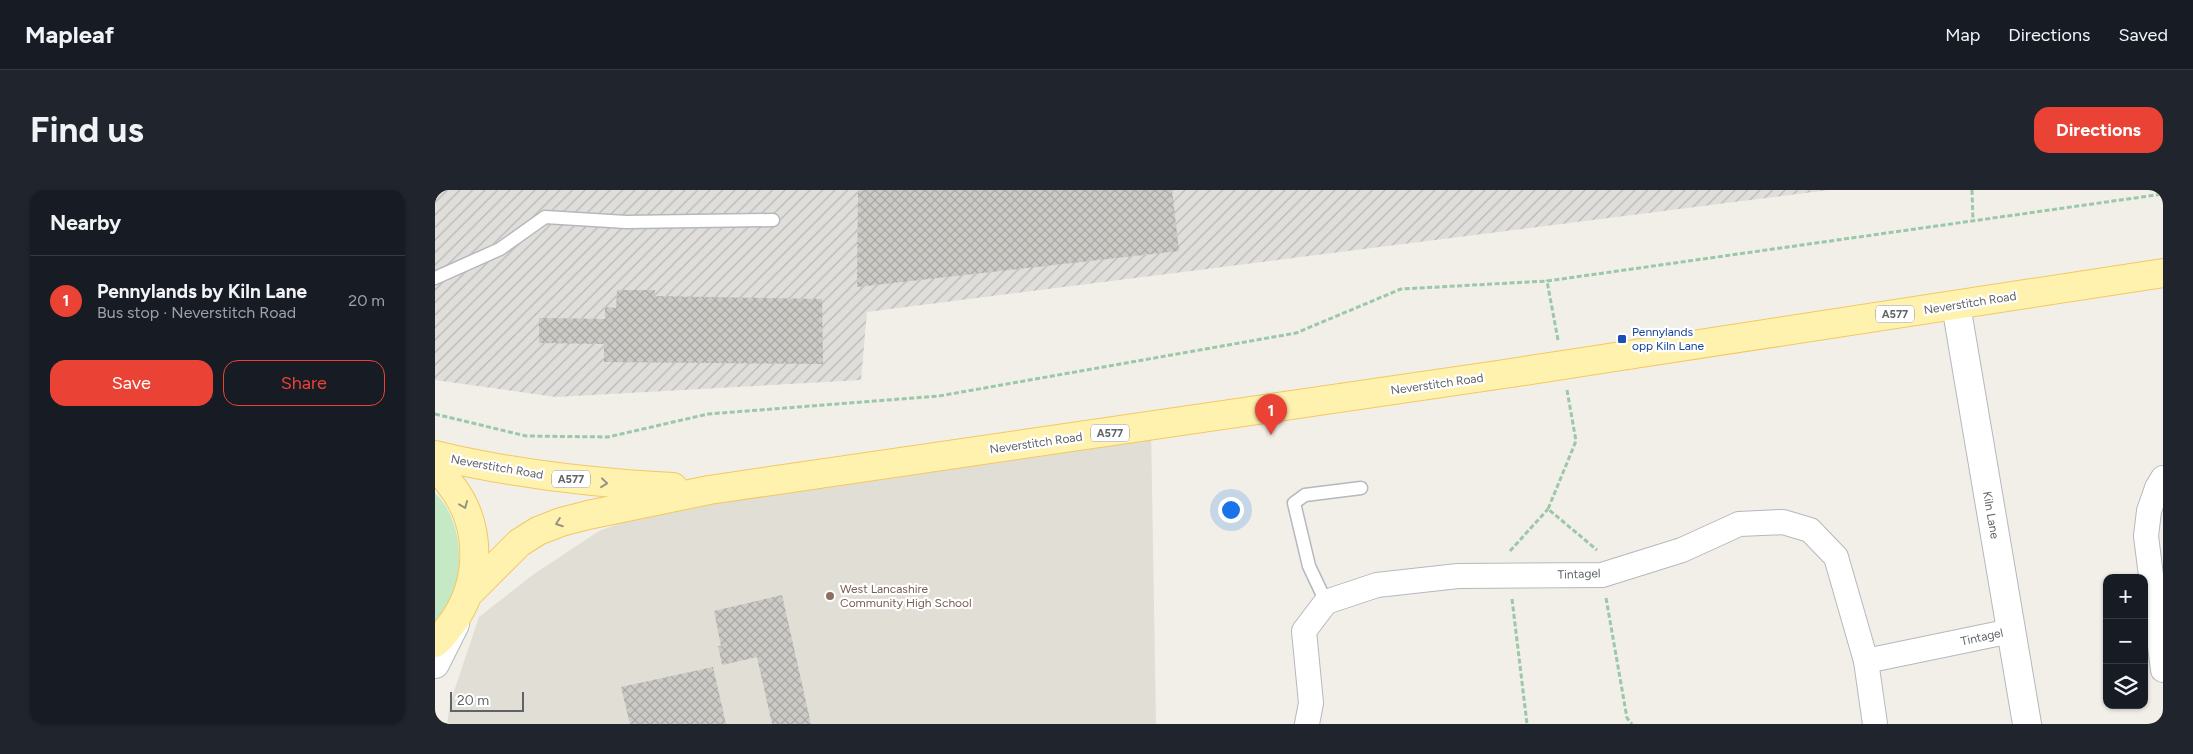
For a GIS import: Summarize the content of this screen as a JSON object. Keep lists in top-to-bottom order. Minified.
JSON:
{"streets":{"main road":["Neverstitch Road","A577"],"street":["Kiln Lane","Tintagel"]},"crossings":[["Neverstitch Road","A577"],["Neverstitch Road","Kiln Lane"],["Kiln Lane","Tintagel"]],"places":{"transit":["Pennylands opp Kiln Lane"],"other":["West Lancashire Community High School"]},"scale_bar":"20 m","page":{"header":"Mapleaf","nav":["Map","Directions","Saved"],"buttons":["Directions",["Save","Share"]],"title":"Find us","heading":"Nearby","list":[{"mark":"1","name":"Pennylands by Kiln Lane","note":"Bus stop · Neverstitch Road","value":"20 m"}],"pins":"1","map_buttons":["+","−"],"scale":"20 m"}}
